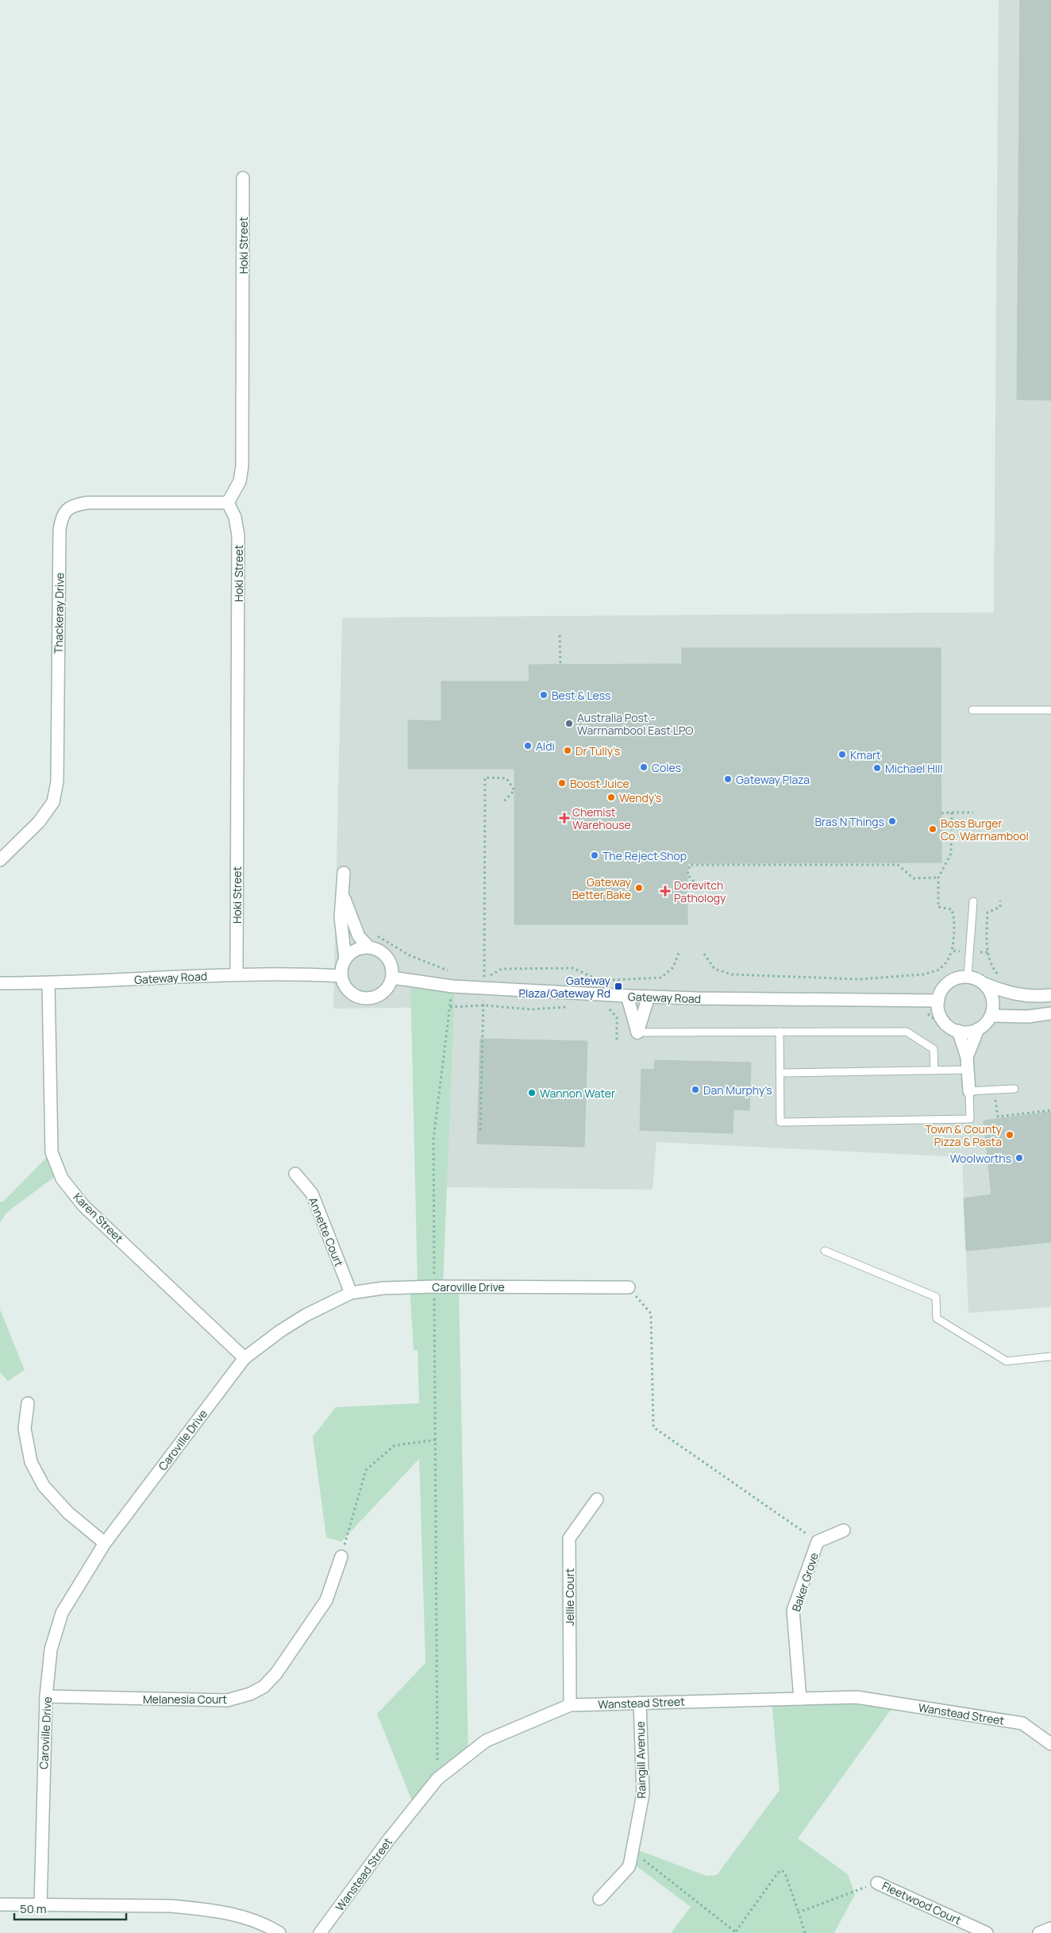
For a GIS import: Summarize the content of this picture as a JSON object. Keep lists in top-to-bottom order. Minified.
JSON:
{"streets":{"street":["Hoki Street","Thackeray Drive","Gateway Road","Karen Street","Annette Court","Caroville Drive","Baker Grove","Jellie Court","Melanesia Court","Wanstead Street","Raingill Avenue","Fleetwood Court"]},"crossings":[["Hoki Street","Thackeray Drive"],["Hoki Street","Gateway Road"],["Gateway Road","Karen Street"],["Karen Street","Caroville Drive"],["Annette Court","Caroville Drive"],["Caroville Drive","Melanesia Court"],["Baker Grove","Wanstead Street"],["Jellie Court","Wanstead Street"],["Wanstead Street","Raingill Avenue"]],"places":{"other":["Best & Less","Australia Post - Warrnambool East LPO","Aldi","Dr Tully's","Kmart","Coles","Michael Hill","Gateway Plaza","Boost Juice","Wendy's","Bras N Things","Boss Burger Co. Warrnambool","The Reject Shop","Gateway Better Bake","Dan Murphy's","Wannon Water","Town & County Pizza & Pasta","Woolworths"],"health":["Chemist Warehouse","Dorevitch Pathology"],"transit":["Gateway Plaza/Gateway Rd"]},"scale_bar":"50 m"}
